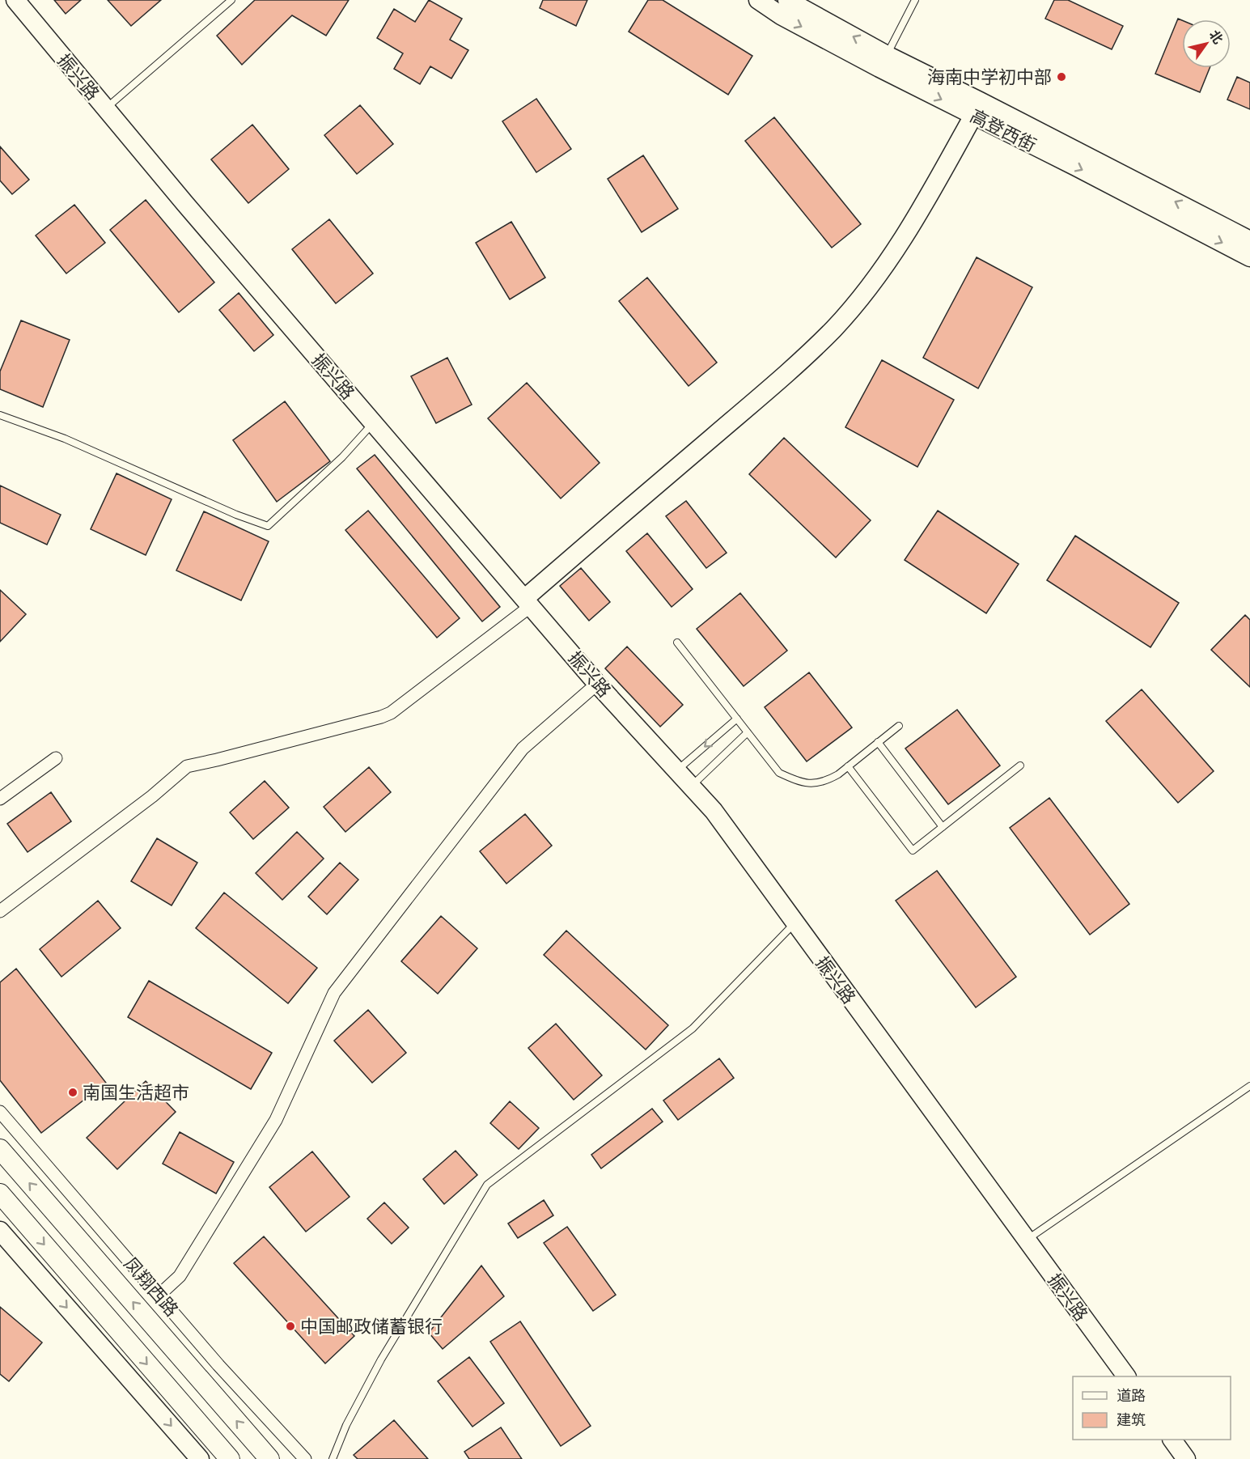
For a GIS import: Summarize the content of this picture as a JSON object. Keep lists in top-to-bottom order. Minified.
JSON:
{"streets":{"main road":["凤翔西路"],"street":["振兴路","高登西街"]},"places":["海南中学初中部","南国生活超市","中国邮政储蓄银行"],"legend":["道路","建筑"],"north":"top right"}
